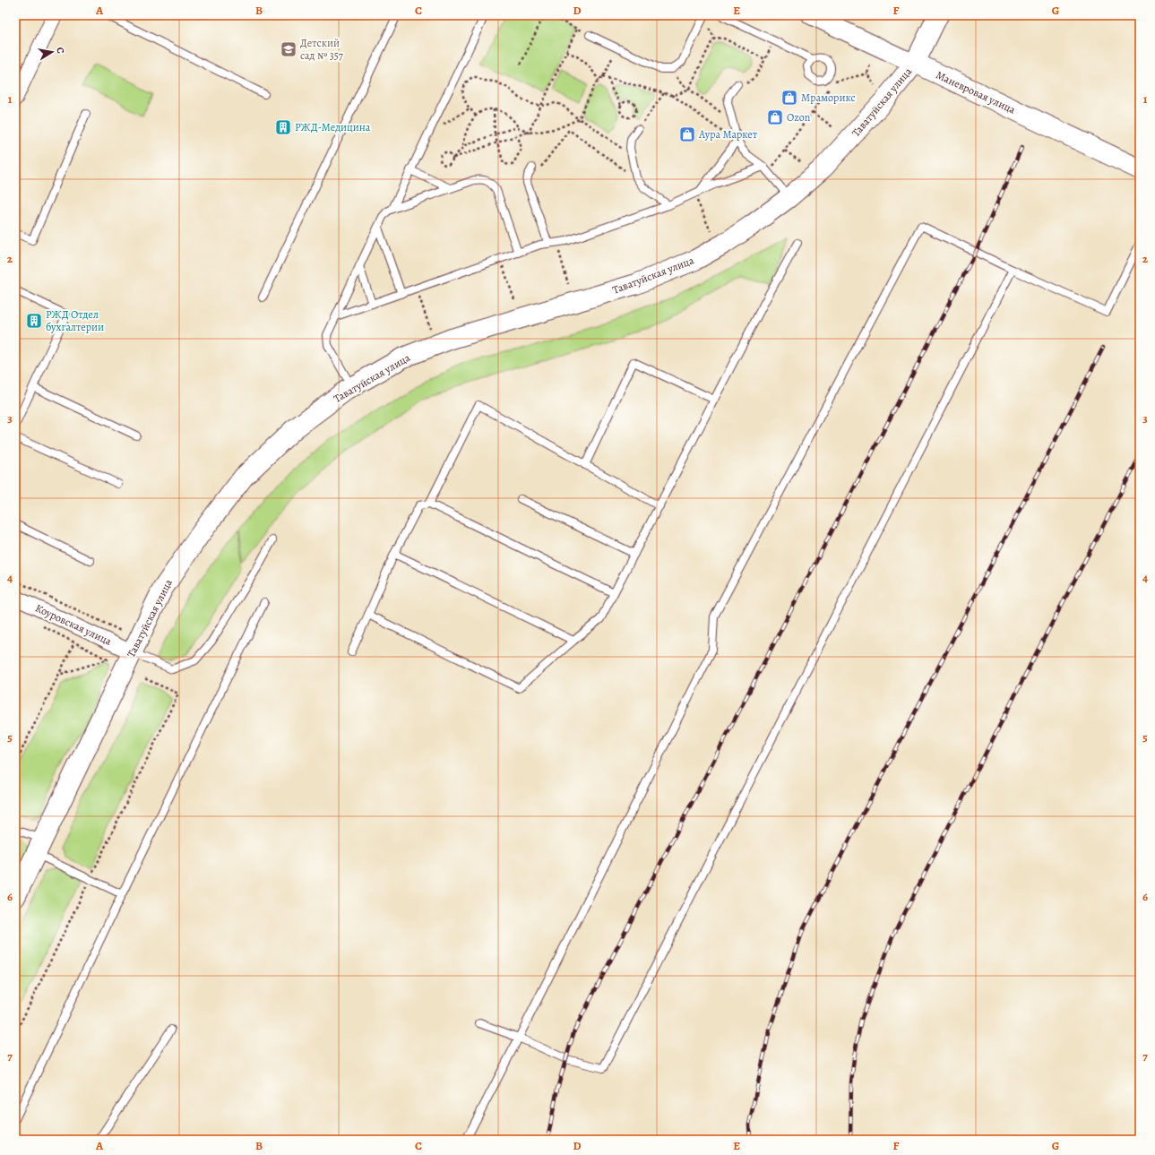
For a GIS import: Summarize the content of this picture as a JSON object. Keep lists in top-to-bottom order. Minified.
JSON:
{"streets":{"main road":["Маневровая улица","Таватуйская улица"],"street":["Коуровская улица"]},"crossings":[["Маневровая улица","Таватуйская улица"],["Таватуйская улица","Коуровская улица"]],"places":{"school or university":["Детский сад № 357"],"shop":["Мраморикс","Ozon","Аура Маркет"],"building":["РЖД-Медицина","РЖД Отдел бухгалтерии"]},"north":"right","grid":{"columns":["A","B","C","D","E","F","G"],"rows":["1","2","3","4","5","6","7"]}}
